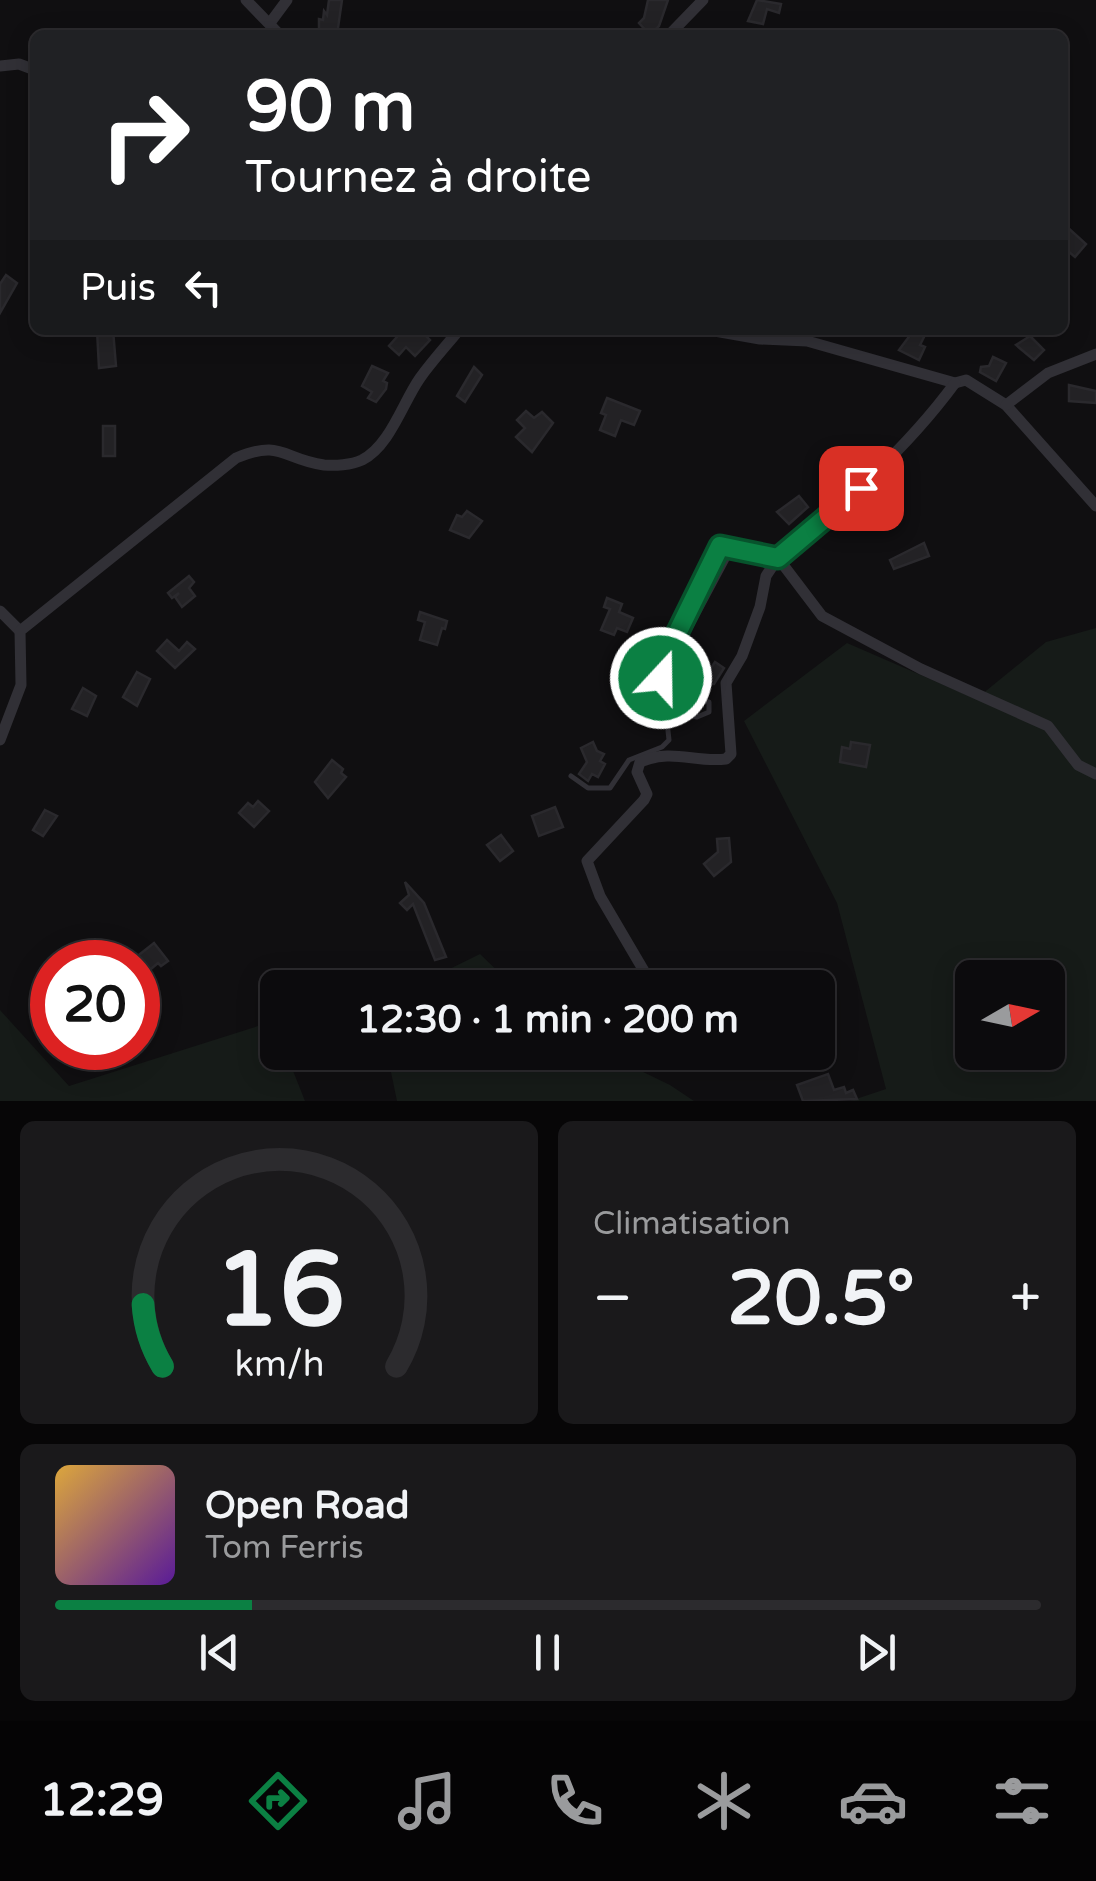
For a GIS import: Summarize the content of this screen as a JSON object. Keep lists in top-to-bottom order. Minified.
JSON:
{"north":"right","page":{"turn":["90 m","Tournez à droite"],"then":"Puis","limit":"20","trip":"12:30 · 1 min · 200 m","tile":"Climatisation","heat":["−","20.5°","+"],"song":["Open Road","Tom Ferris"],"tabs":"12:29","gauge":["16","km/h"]}}
